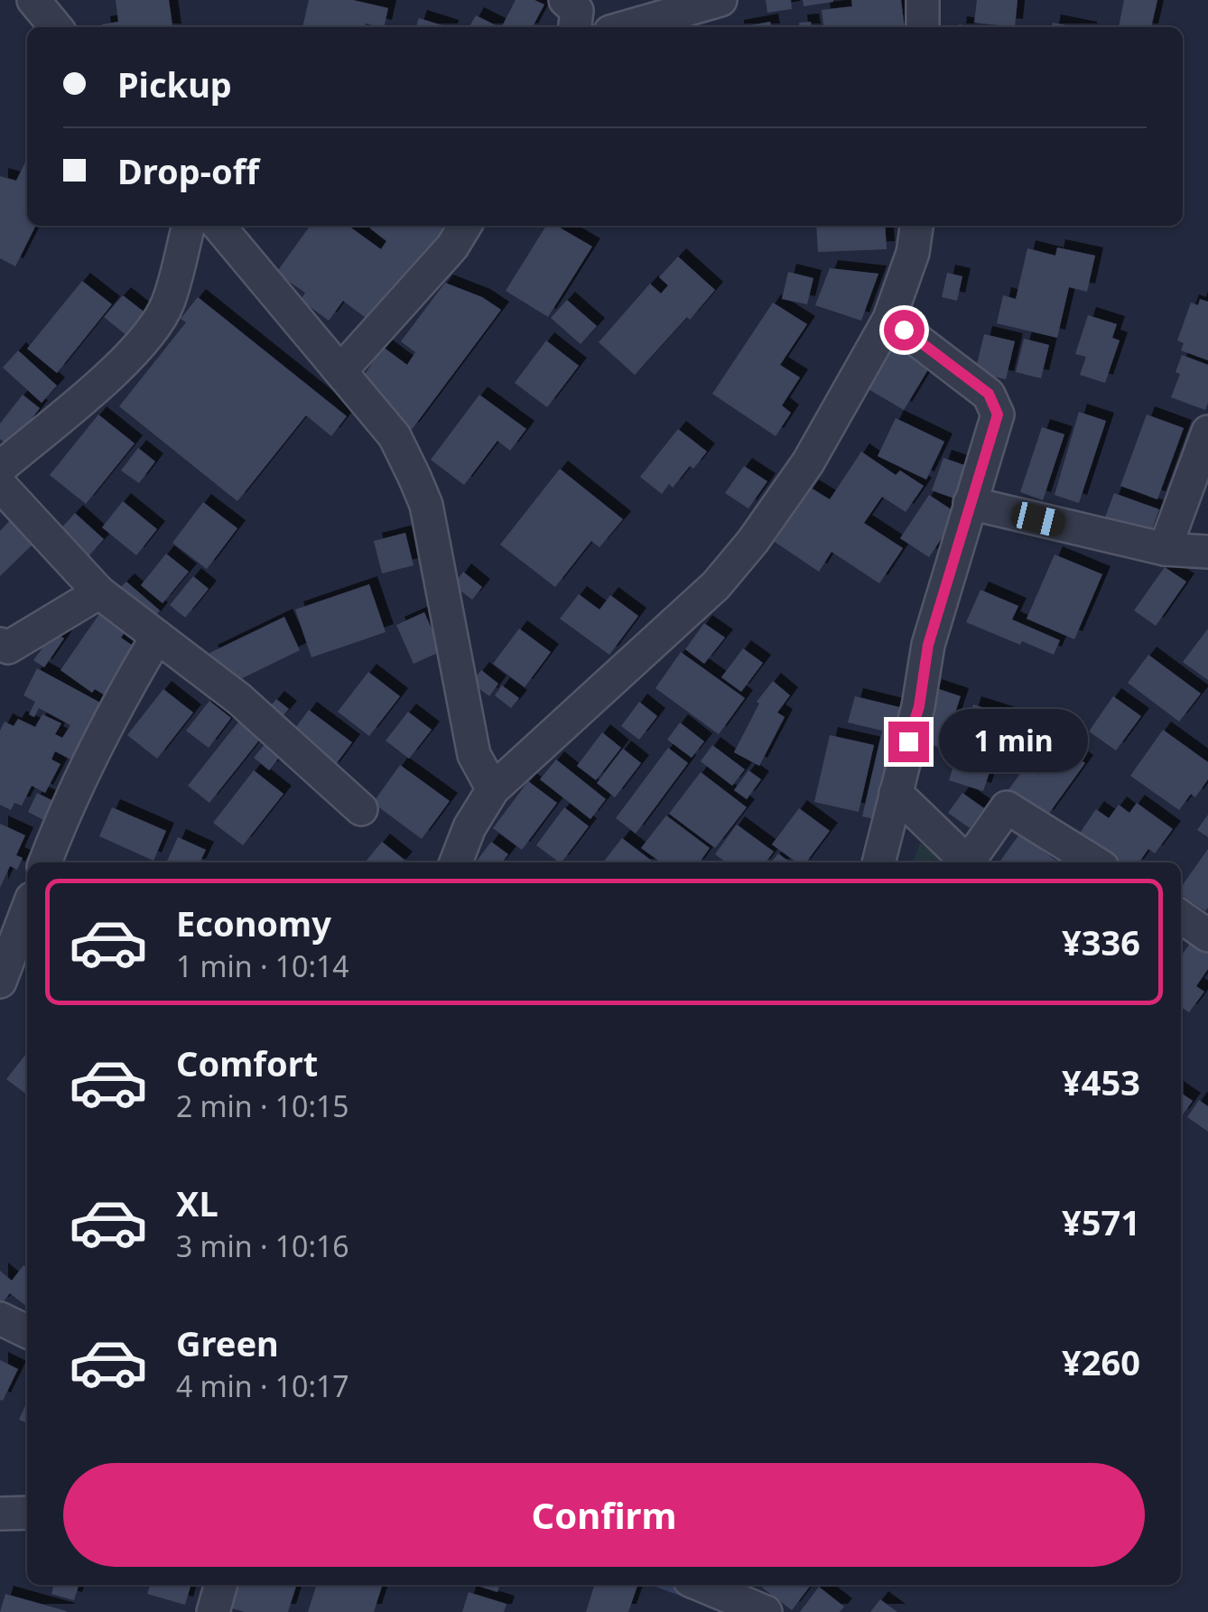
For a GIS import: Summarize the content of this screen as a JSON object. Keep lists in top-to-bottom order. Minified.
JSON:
{"page":{"banner":["Pickup","Drop-off"],"bubble":"1 min","list":[{"name":"Economy","note":"1 min · 10:14","value":"¥336"},{"name":"Comfort","note":"2 min · 10:15","value":"¥453"},{"name":"XL","note":"3 min · 10:16","value":"¥571"},{"name":"Green","note":"4 min · 10:17","value":"¥260"}],"buttons":"Confirm"}}
